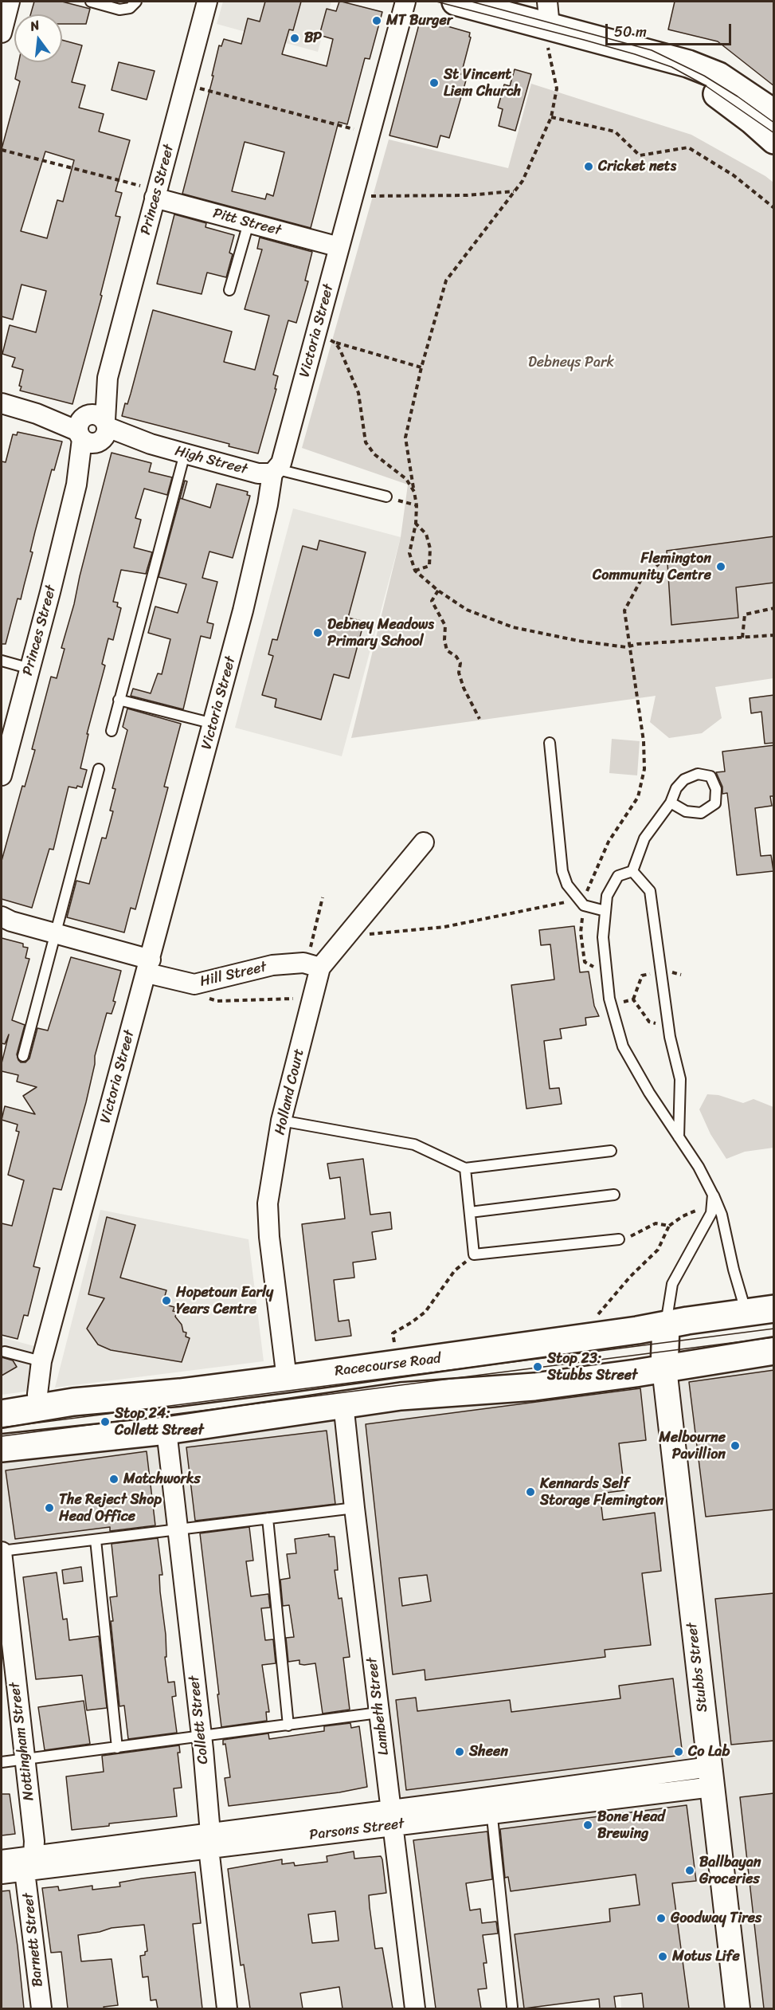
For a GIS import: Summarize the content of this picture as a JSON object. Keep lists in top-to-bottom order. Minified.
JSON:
{"streets":{"main road":["Racecourse Road","Stubbs Street"],"street":["Princes Street","Pitt Street","Victoria Street","High Street","Hill Street","Holland Court","Lambeth Street","Collett Street","Nottingham Street","Parsons Street","Barnett Street"]},"crossings":[["Princes Street","Pitt Street"],["Princes Street","High Street"],["Pitt Street","Victoria Street"],["Victoria Street","High Street"],["Victoria Street","Hill Street"],["Victoria Street","Racecourse Road"],["Hill Street","Holland Court"],["Holland Court","Racecourse Road"],["Racecourse Road","Stubbs Street"],["Stubbs Street","Parsons Street"],["Lambeth Street","Parsons Street"],["Collett Street","Parsons Street"],["Nottingham Street","Parsons Street"],["Nottingham Street","Barnett Street"],["Parsons Street","Barnett Street"]],"parks":["Debneys Park"],"places":["MT Burger","BP","St Vincent Liem Church","Cricket nets","Flemington Community Centre","Debney Meadows Primary School","Hopetoun Early Years Centre","Stop 23: Stubbs Street","Stop 24: Collett Street","Melbourne Pavillion","Matchworks","Kennards Self Storage Flemington","The Reject Shop Head Office","Sheen","Co Lab","Bone Head Brewing","Ballbayan Groceries","Goodway Tires","Motus Life"],"scale_bar":"50 m","north":"top"}
